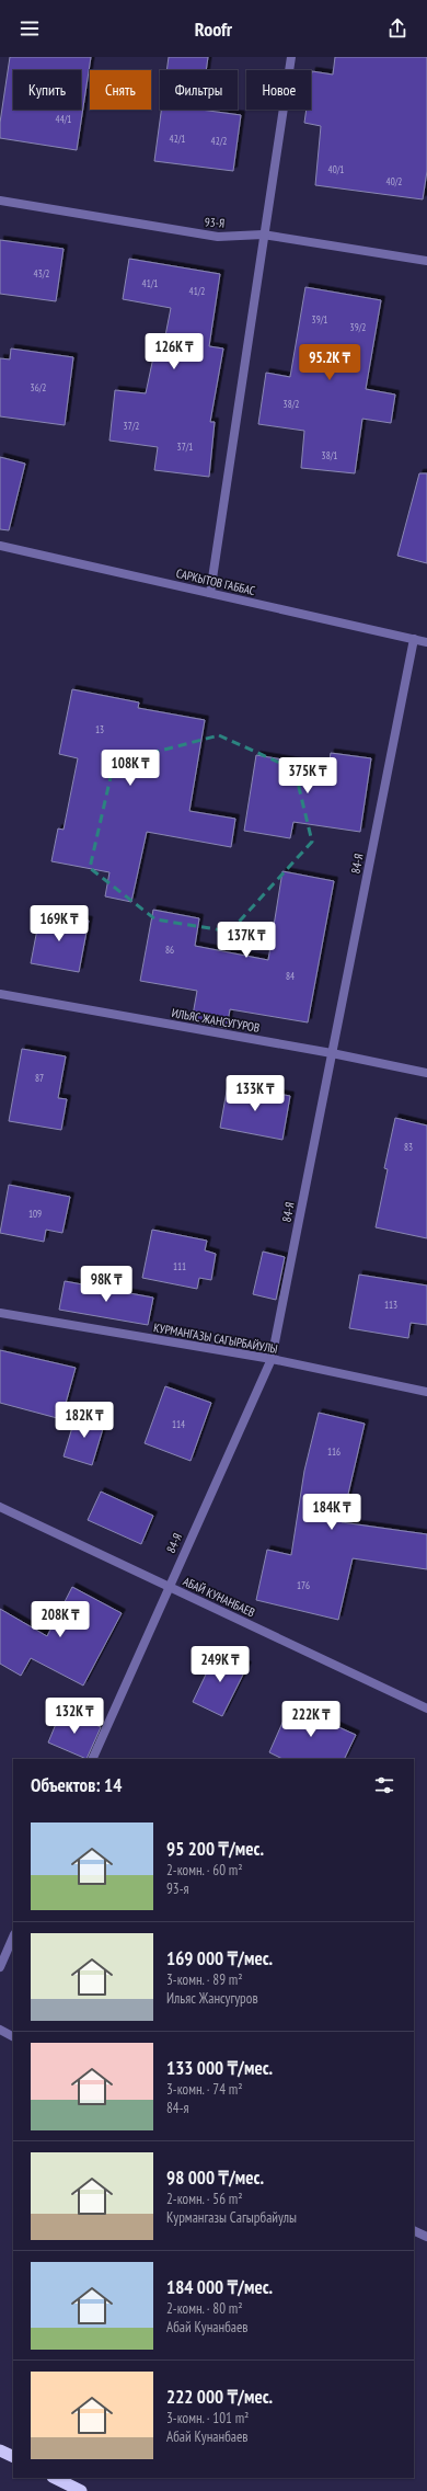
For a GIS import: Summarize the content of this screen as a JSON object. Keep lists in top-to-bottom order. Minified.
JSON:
{"streets":{"street":["93-Я","САРКЫТОВ ГАББАС","84-Я","ИЛЬЯС ЖАНСУГУРОВ","КУРМАНГАЗЫ САГЫРБАЙУЛЫ","АБАЙ КУНАНБАЕВ"]},"crossings":[["САРКЫТОВ ГАББАС","84-Я"],["84-Я","ИЛЬЯС ЖАНСУГУРОВ"],["84-Я","КУРМАНГАЗЫ САГЫРБАЙУЛЫ"],["84-Я","АБАЙ КУНАНБАЕВ"]],"house_numbers":["44/1","42/1","42/2","40/1","40/2","43/2","41/1","41/2","39/1","39/2","36/2","38/2","37/2","37/1","38/1","13","86","84","87","83","109","111","113","114","116","176"],"page":{"header":"Roofr","chip":["Купить","Снять","Фильтры","Новое"],"price":["126K ₸","95.2K ₸","108K ₸","375K ₸","169K ₸","137K ₸","133K ₸","98K ₸","182K ₸","184K ₸","208K ₸","249K ₸","132K ₸","222K ₸"],"heading":"Объектов: 14","list":[{"name":"95 200 ₸/мес.","note":"2-комн. · 60 m² · 93-я"},{"name":"169 000 ₸/мес.","note":"3-комн. · 89 m² · Ильяс Жансугуров"},{"name":"133 000 ₸/мес.","note":"3-комн. · 74 m² · 84-я"},{"name":"98 000 ₸/мес.","note":"2-комн. · 56 m² · Курмангазы Сагырбайулы"},{"name":"184 000 ₸/мес.","note":"2-комн. · 80 m² · Абай Кунанбаев"},{"name":"222 000 ₸/мес.","note":"3-комн. · 101 m² · Абай Кунанбаев"}]}}
